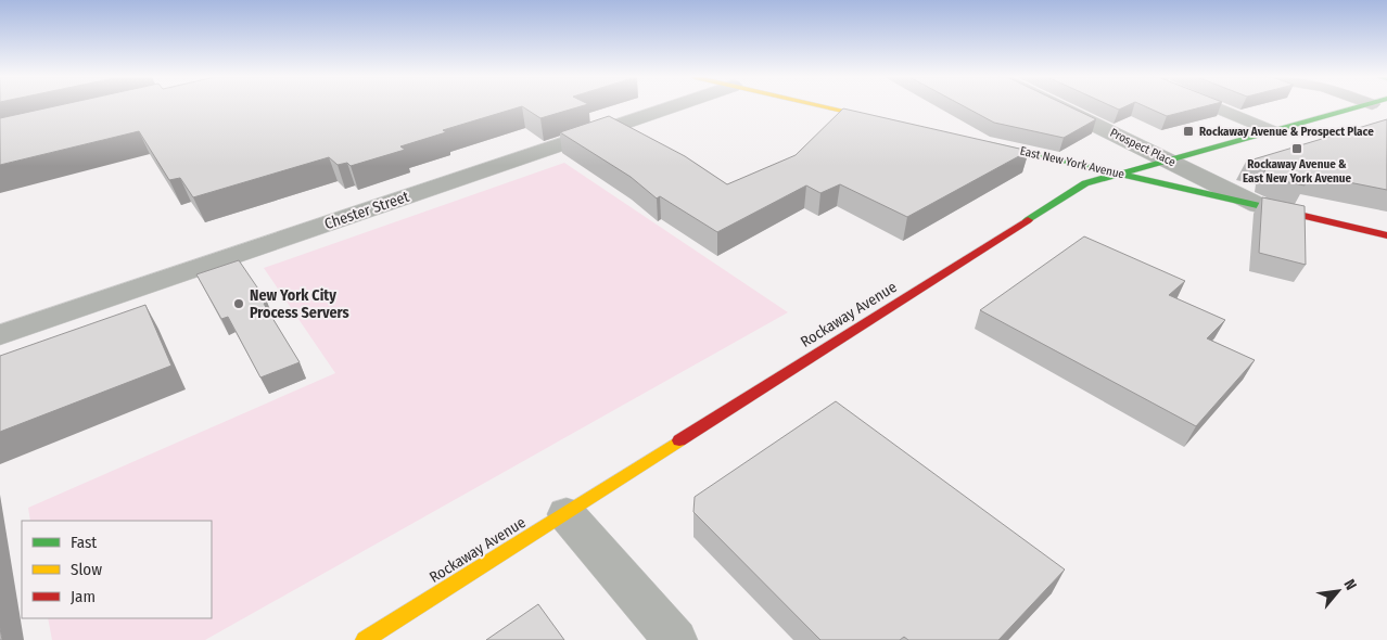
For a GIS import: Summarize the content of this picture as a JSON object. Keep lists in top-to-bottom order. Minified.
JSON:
{"streets":{"main road":["East New York Avenue","Rockaway Avenue"],"street":["Prospect Place","Chester Street"]},"crossings":[["Prospect Place","East New York Avenue"],["Prospect Place","Rockaway Avenue"],["East New York Avenue","Rockaway Avenue"]],"places":{"transit":["Rockaway Avenue & Prospect Place","Rockaway Avenue & East New York Avenue"],"other":["New York City Process Servers"]},"legend":["Fast","Slow","Jam"],"north":"top right"}
